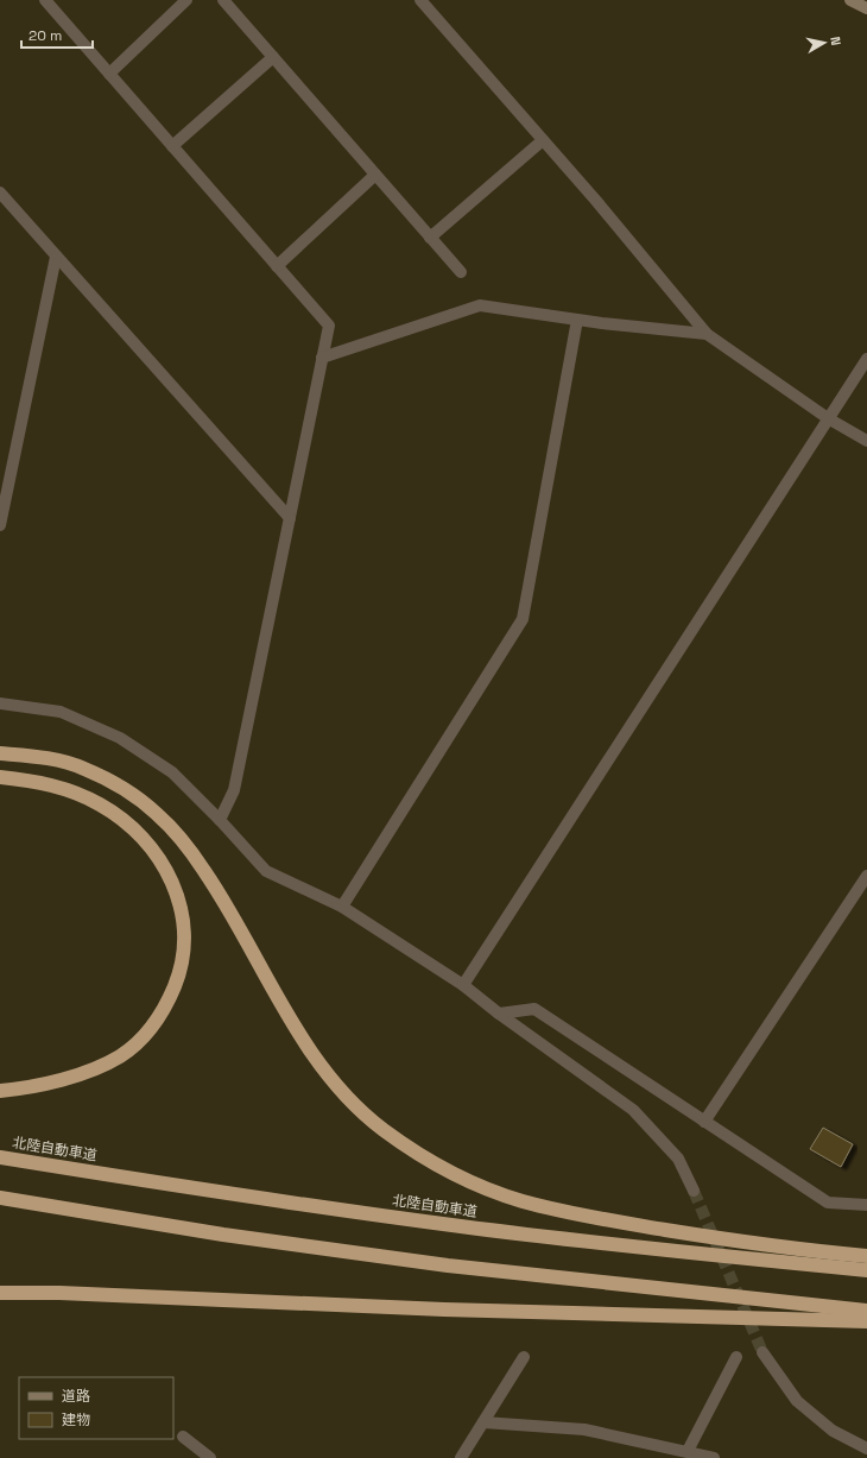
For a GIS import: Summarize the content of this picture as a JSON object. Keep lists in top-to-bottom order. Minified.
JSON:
{"streets":{"highway":["北陸自動車道"]},"legend":["道路","建物"],"scale_bar":"20 m","north":"right"}
